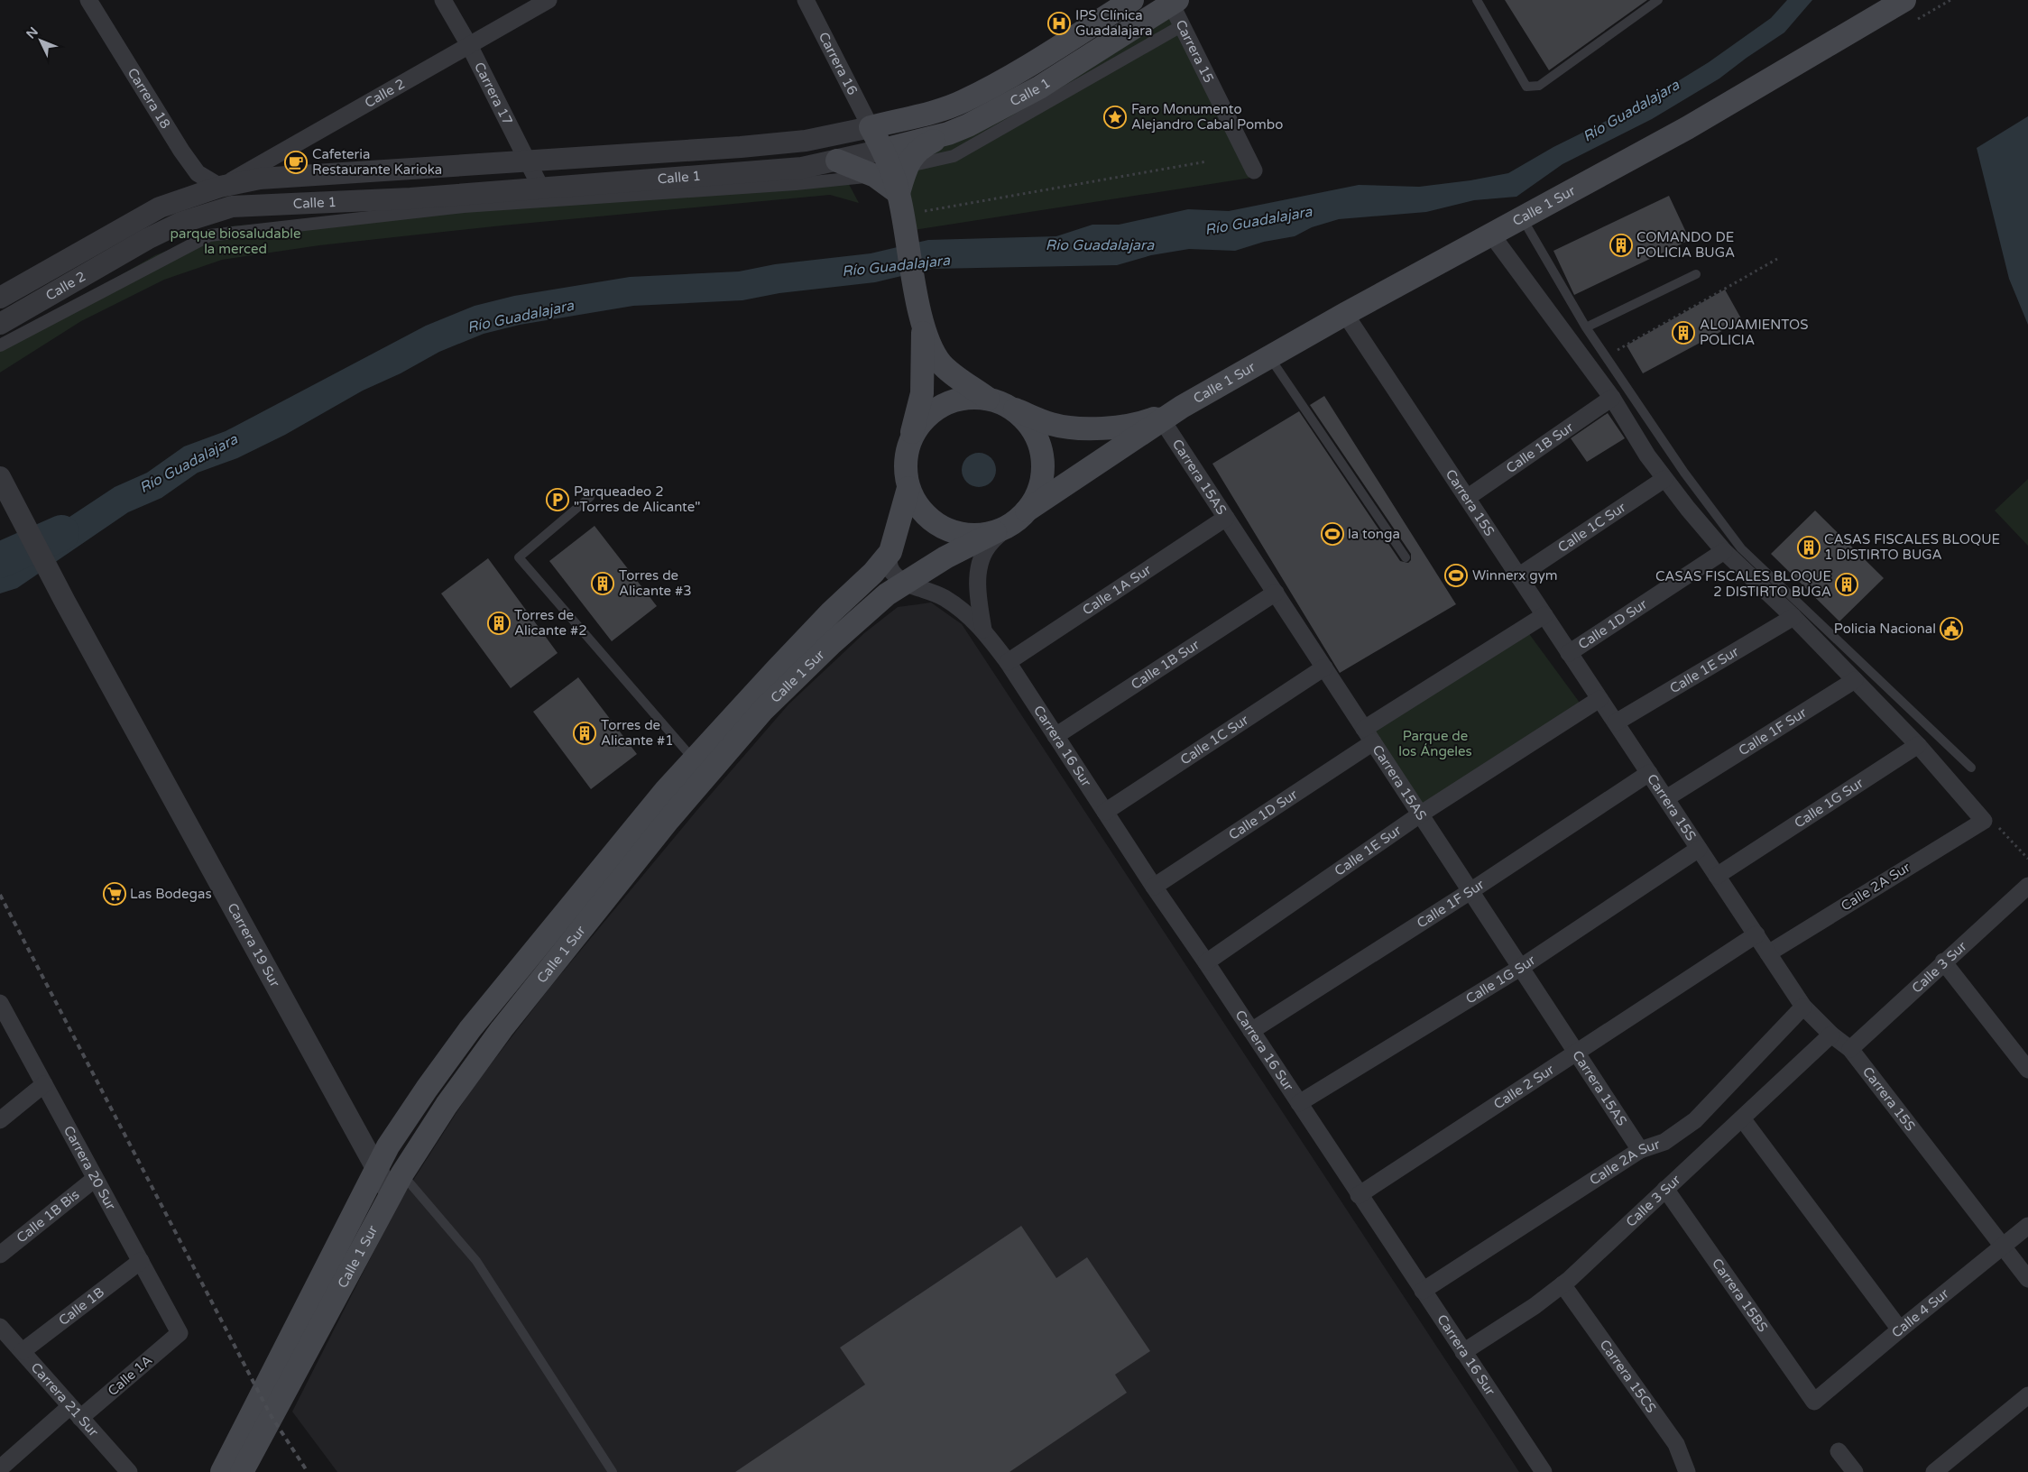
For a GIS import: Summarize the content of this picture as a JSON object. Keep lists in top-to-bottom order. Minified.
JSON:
{"streets":{"main road":["Calle 1","Calle 1 Sur"],"street":["Carrera 15","Carrera 16","Calle 2","Carrera 17","Carrera 18","Calle 1B Sur","Carrera 15AS","Carrera 15S","Calle 1C Sur","Calle 1A Sur","Calle 1D Sur","Calle 1E Sur","Calle 1F Sur","Carrera 16 Sur","Calle 1G Sur","Calle 2A Sur","Carrera 19 Sur","Calle 3 Sur","Calle 2 Sur","Carrera 20 Sur","Calle 1B Bis","Carrera 15BS","Calle 1B","Calle 4 Sur","Calle 1A","Carrera 15CS","Carrera 21 Sur"]},"crossings":[["Carrera 15","Calle 1"],["Carrera 16","Calle 1"],["Calle 1","Calle 2"],["Calle 1","Carrera 17"],["Calle 1","Carrera 18"],["Calle 2","Carrera 17"],["Calle 2","Carrera 18"],["Calle 1 Sur","Carrera 15AS"],["Calle 1 Sur","Carrera 15S"],["Calle 1 Sur","Carrera 16 Sur"],["Calle 1 Sur","Carrera 19 Sur"],["Calle 1B Sur","Carrera 15AS"],["Calle 1B Sur","Carrera 15S"],["Calle 1B Sur","Carrera 16 Sur"],["Carrera 15AS","Calle 1C Sur"],["Carrera 15AS","Calle 1A Sur"],["Carrera 15AS","Calle 1D Sur"],["Carrera 15AS","Calle 1E Sur"],["Carrera 15AS","Calle 1F Sur"],["Carrera 15AS","Calle 1G Sur"],["Carrera 15AS","Calle 2A Sur"],["Carrera 15AS","Calle 2 Sur"],["Carrera 15S","Calle 1C Sur"],["Carrera 15S","Calle 1D Sur"],["Carrera 15S","Calle 1E Sur"],["Carrera 15S","Calle 1F Sur"],["Carrera 15S","Calle 1G Sur"],["Carrera 15S","Calle 2A Sur"],["Carrera 15S","Calle 3 Sur"],["Carrera 15S","Calle 2 Sur"],["Carrera 15S","Calle 4 Sur"],["Calle 1C Sur","Carrera 16 Sur"],["Calle 1A Sur","Carrera 16 Sur"],["Calle 1D Sur","Carrera 16 Sur"],["Calle 1E Sur","Carrera 16 Sur"],["Calle 1F Sur","Carrera 16 Sur"],["Carrera 16 Sur","Calle 1G Sur"],["Carrera 16 Sur","Calle 2A Sur"],["Carrera 16 Sur","Calle 3 Sur"],["Carrera 16 Sur","Calle 2 Sur"],["Calle 3 Sur","Carrera 15BS"],["Calle 3 Sur","Carrera 15CS"],["Carrera 20 Sur","Calle 1B Bis"],["Carrera 20 Sur","Calle 1B"],["Carrera 20 Sur","Calle 1A"],["Carrera 15BS","Calle 4 Sur"],["Calle 1B","Carrera 21 Sur"],["Calle 1A","Carrera 21 Sur"]],"water":["Río Guadalajara","Rio Guadalajara"],"parks":["parque biosaludable la merced","Parque de los Ángeles"],"places":{"hospital":["IPS Clínica Guadalajara"],"place":["Faro Monumento Alejandro Cabal Pombo"],"cafe":["Cafeteria Restaurante Karioka"],"building":["COMANDO DE POLICIA BUGA","ALOJAMIENTOS POLICIA","CASAS FISCALES BLOQUE 1 DISTIRTO BUGA","Torres de Alicante #3","CASAS FISCALES BLOQUE 2 DISTIRTO BUGA","Torres de Alicante #2","Torres de Alicante #1"],"parking":["Parqueadeo 2 \"Torres de Alicante\""],"sports":["la tonga","Winnerx gym"],"public building":["Policia Nacional"],"supermarket":["Las Bodegas"]},"north":"top left"}
